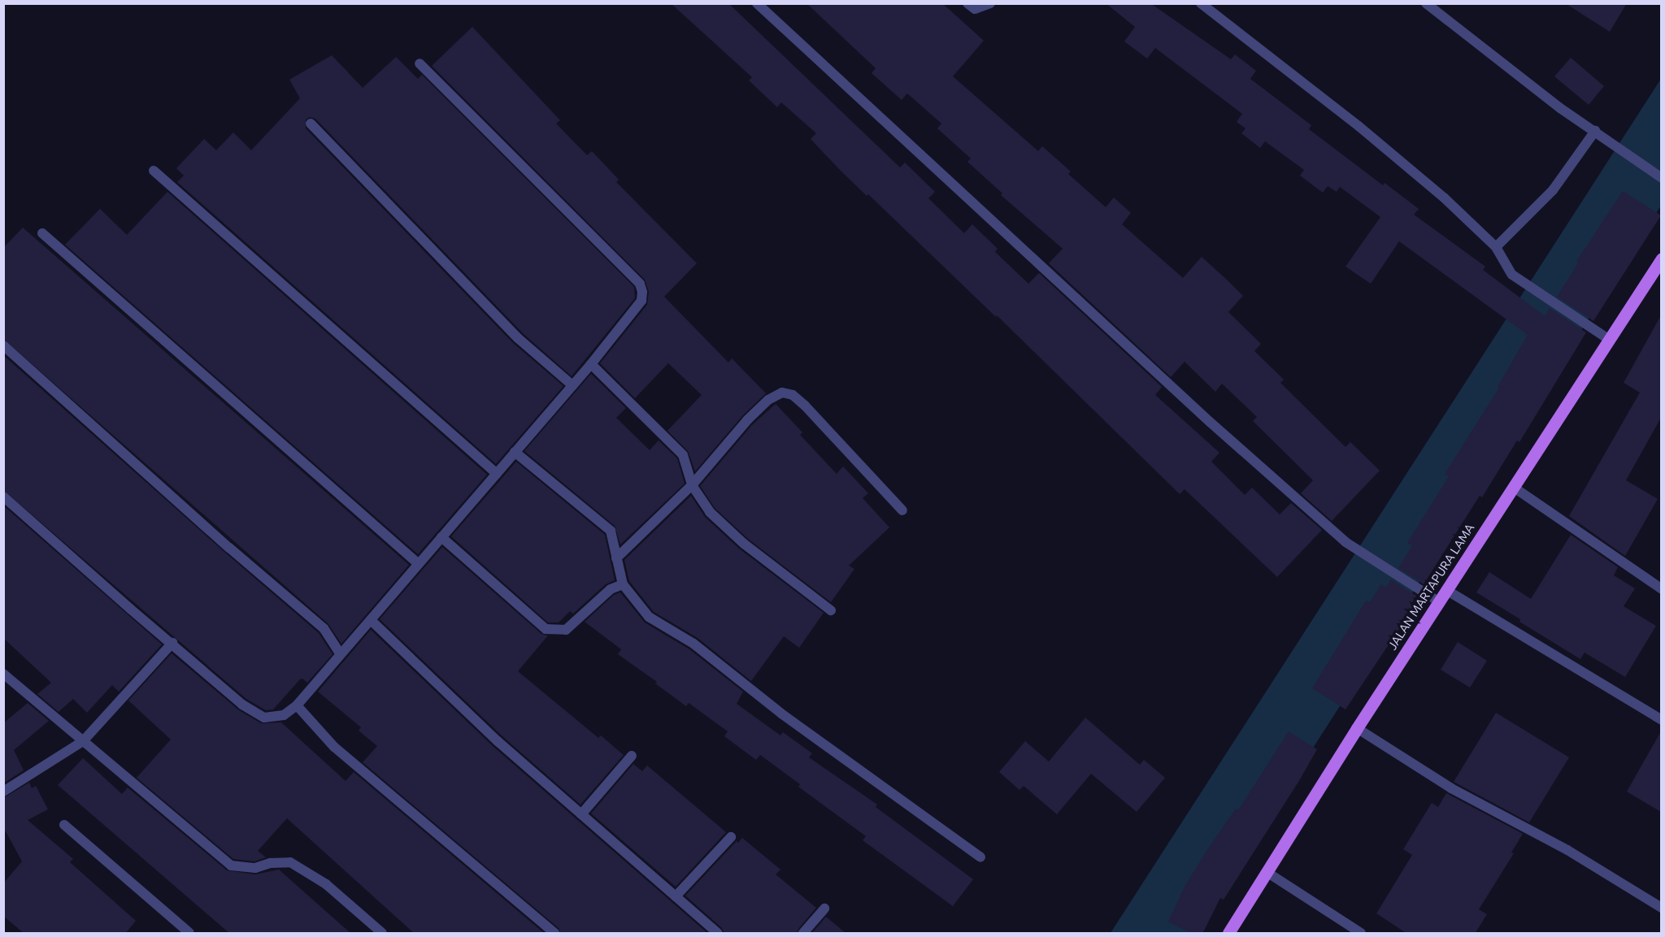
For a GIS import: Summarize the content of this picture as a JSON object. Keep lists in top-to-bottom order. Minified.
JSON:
{"streets":{"main road":["JALAN MARTAPURA LAMA"]}}
